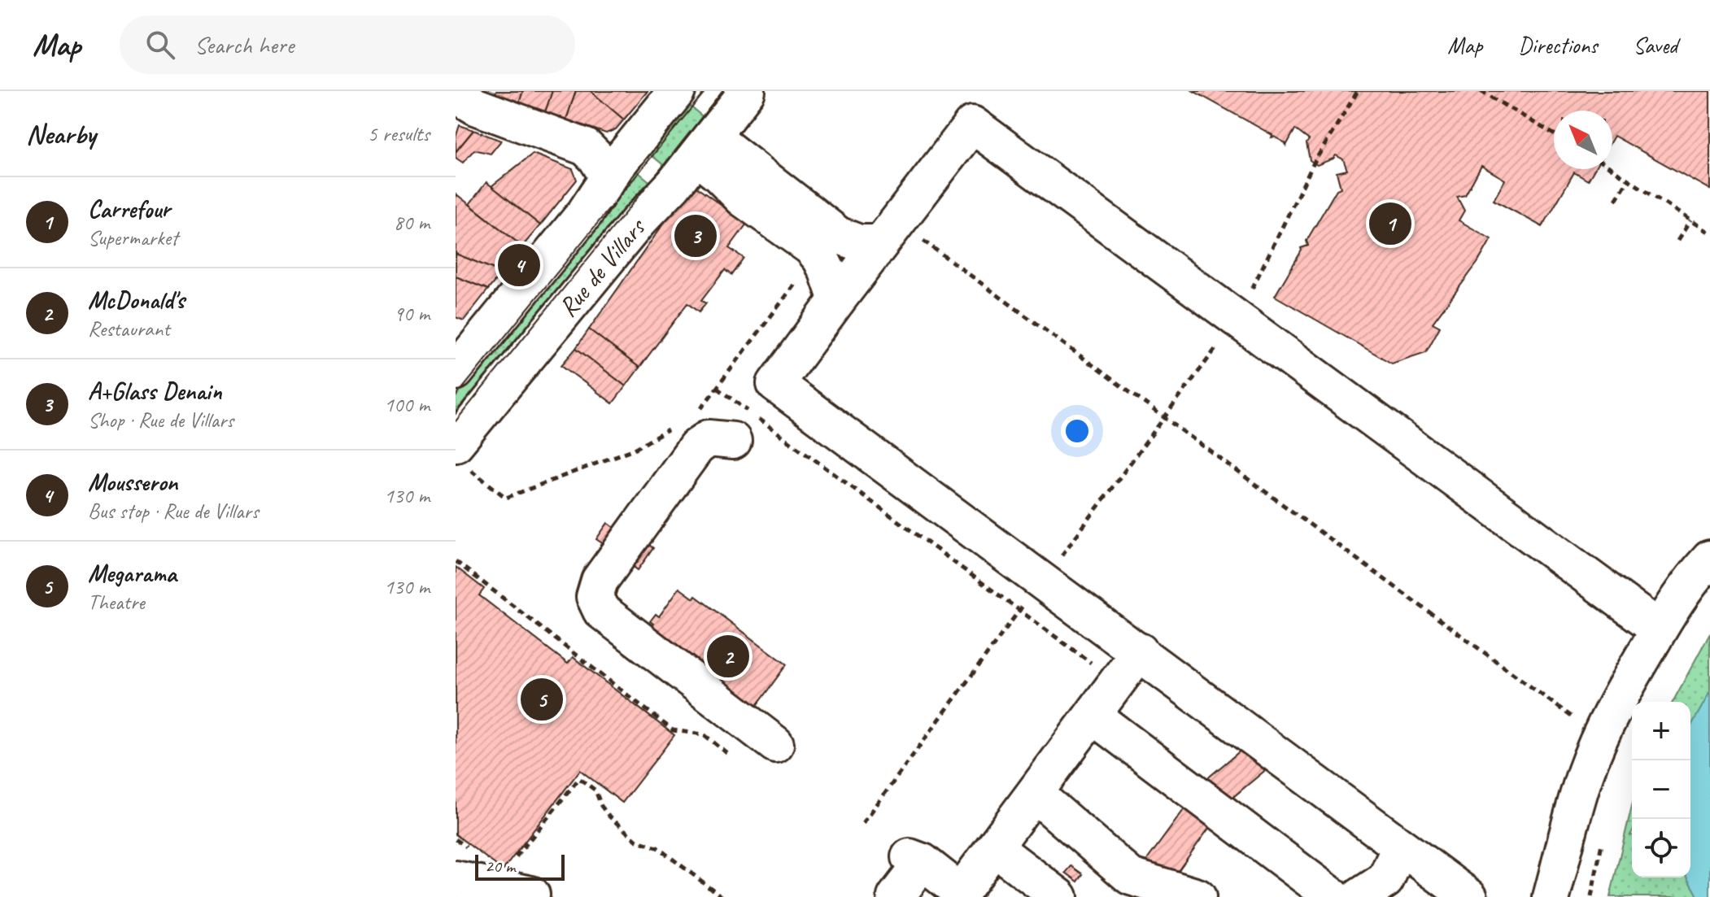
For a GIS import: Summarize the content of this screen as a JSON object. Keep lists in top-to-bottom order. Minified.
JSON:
{"streets":{"street":["Rue de Villars"]},"scale_bar":"20 m","north":"top left","page":{"header":"Map","search":"Search here","nav":["Map","Directions","Saved"],"heading":["Nearby","5 results"],"list":[{"mark":"1","name":"Carrefour","note":"Supermarket","value":"80 m"},{"mark":"2","name":"McDonald's","note":"Restaurant","value":"90 m"},{"mark":"3","name":"A+Glass Denain","note":"Shop · Rue de Villars","value":"100 m"},{"mark":"4","name":"Mousseron","note":"Bus stop · Rue de Villars","value":"130 m"},{"mark":"5","name":"Megarama","note":"Theatre","value":"130 m"}],"pins":["1","3","4","2","5"],"map_buttons":["+","−"],"scale":"20 m"}}
